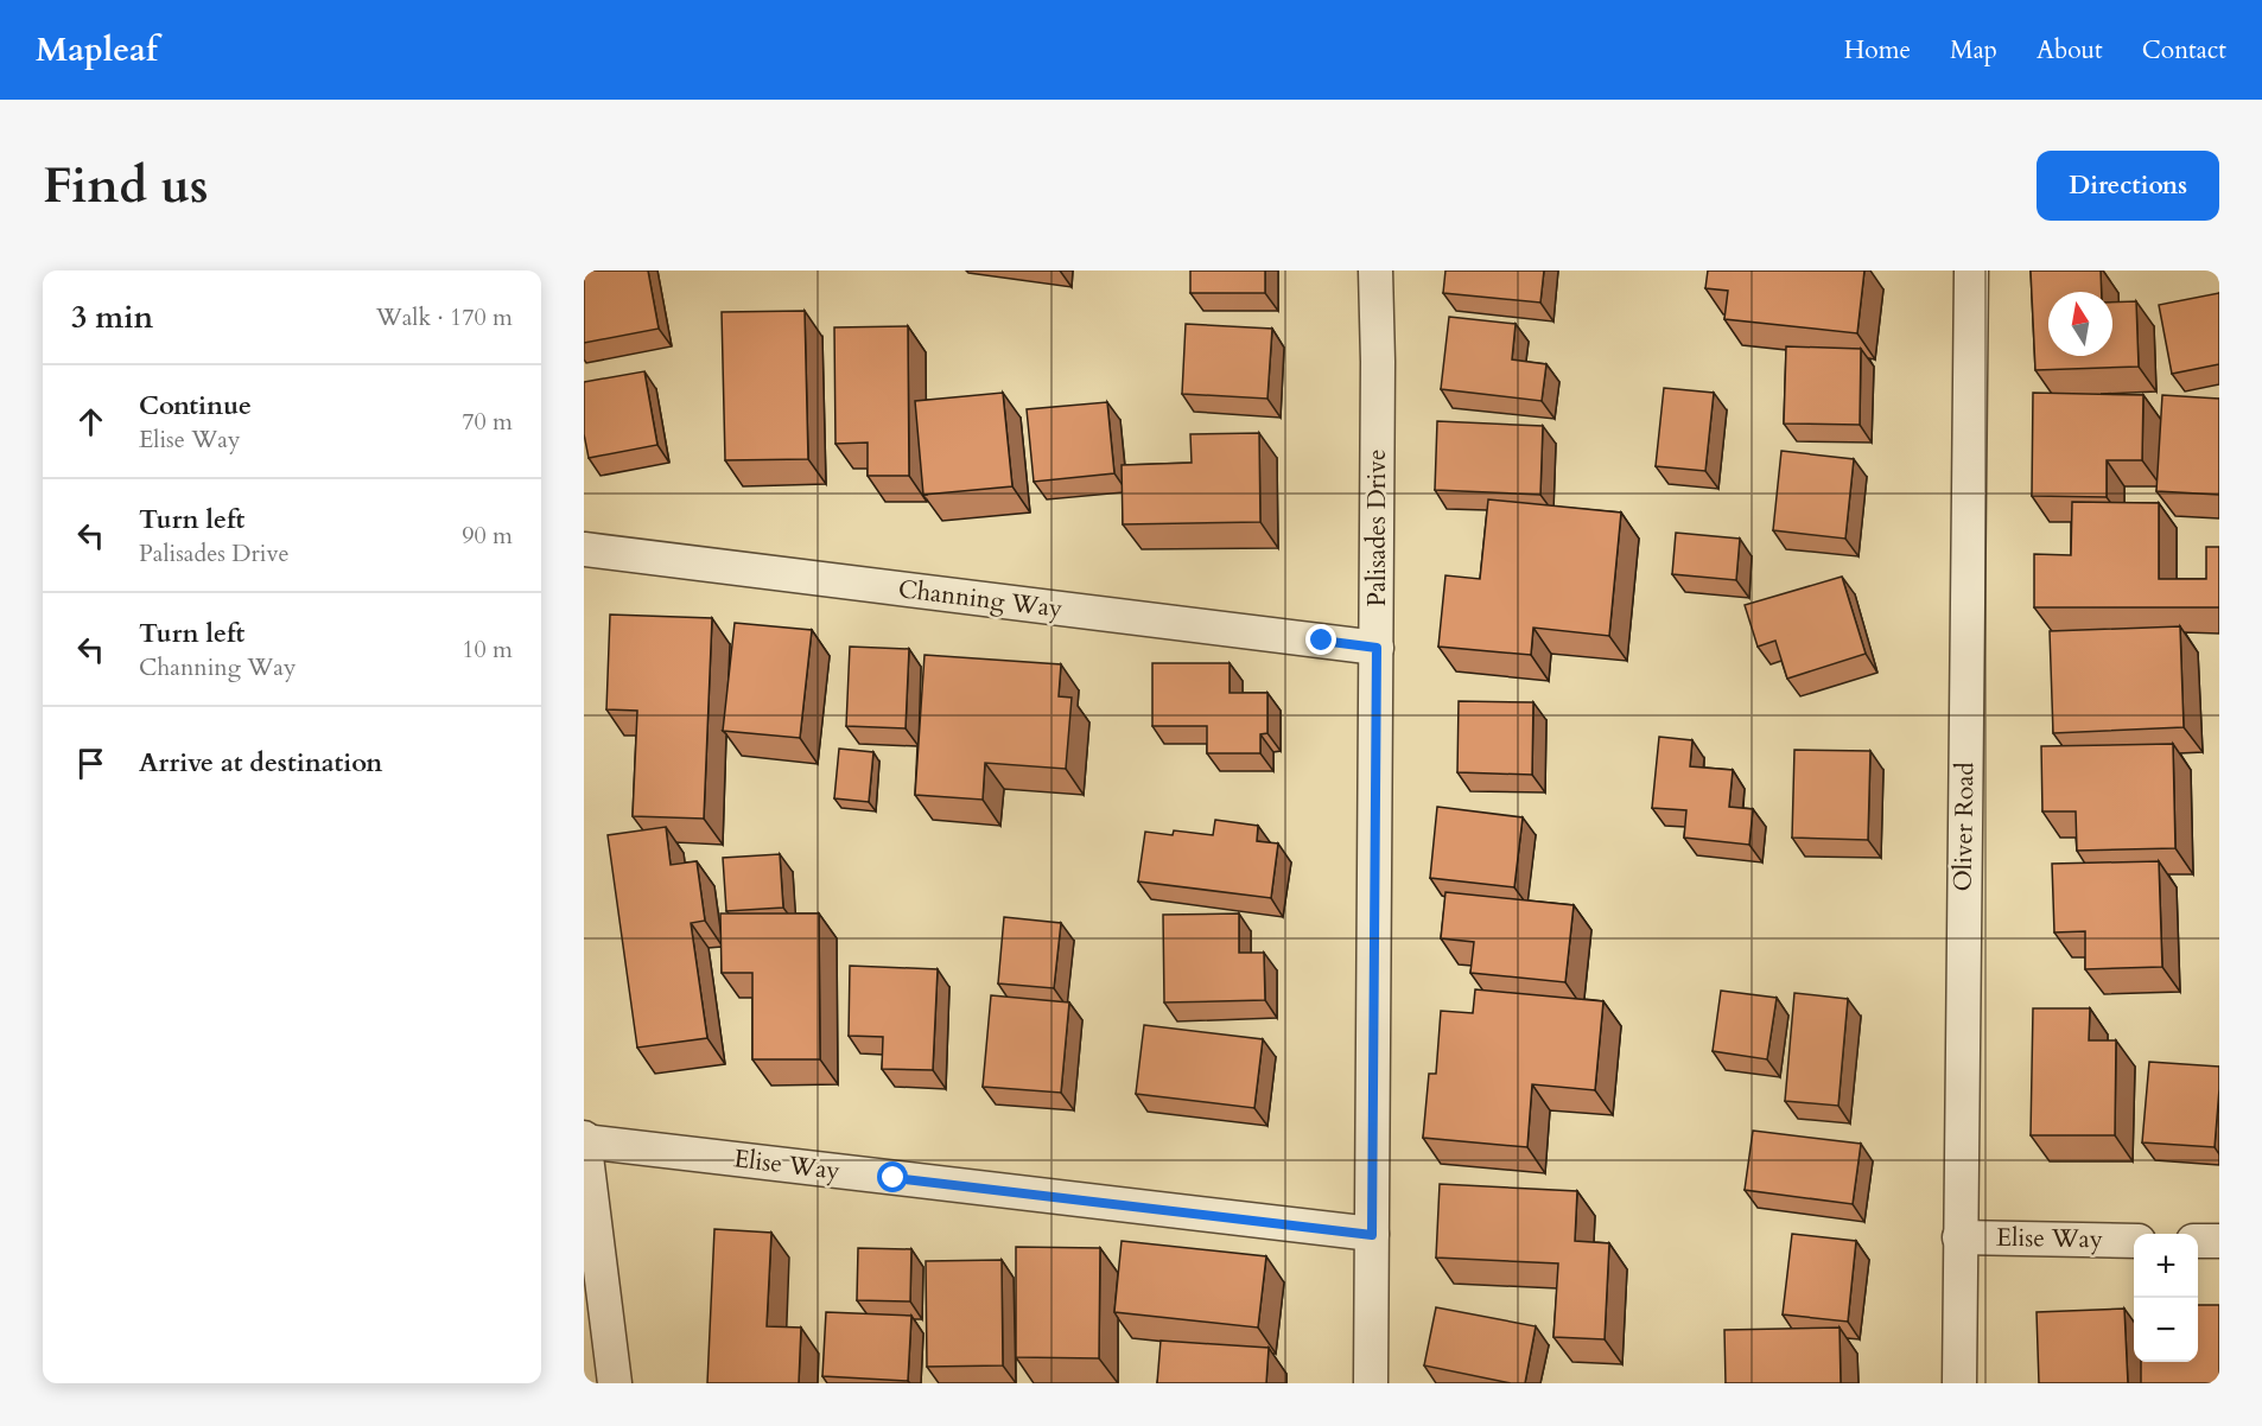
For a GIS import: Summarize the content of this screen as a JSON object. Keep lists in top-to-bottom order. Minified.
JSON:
{"streets":{"street":["Palisades Drive","Channing Way","Oliver Road","Elise Way"]},"crossings":[["Palisades Drive","Channing Way"],["Palisades Drive","Elise Way"],["Oliver Road","Elise Way"]],"north":"top","page":{"header":"Mapleaf","nav":["Home","Map","About","Contact"],"buttons":"Directions","title":"Find us","heading":["3 min","Walk · 170 m"],"list":[["Continue","Elise Way","70 m"],["Turn left","Palisades Drive","90 m"],["Turn left","Channing Way","10 m"],"Arrive at destination"],"map_buttons":["+","−"]}}
